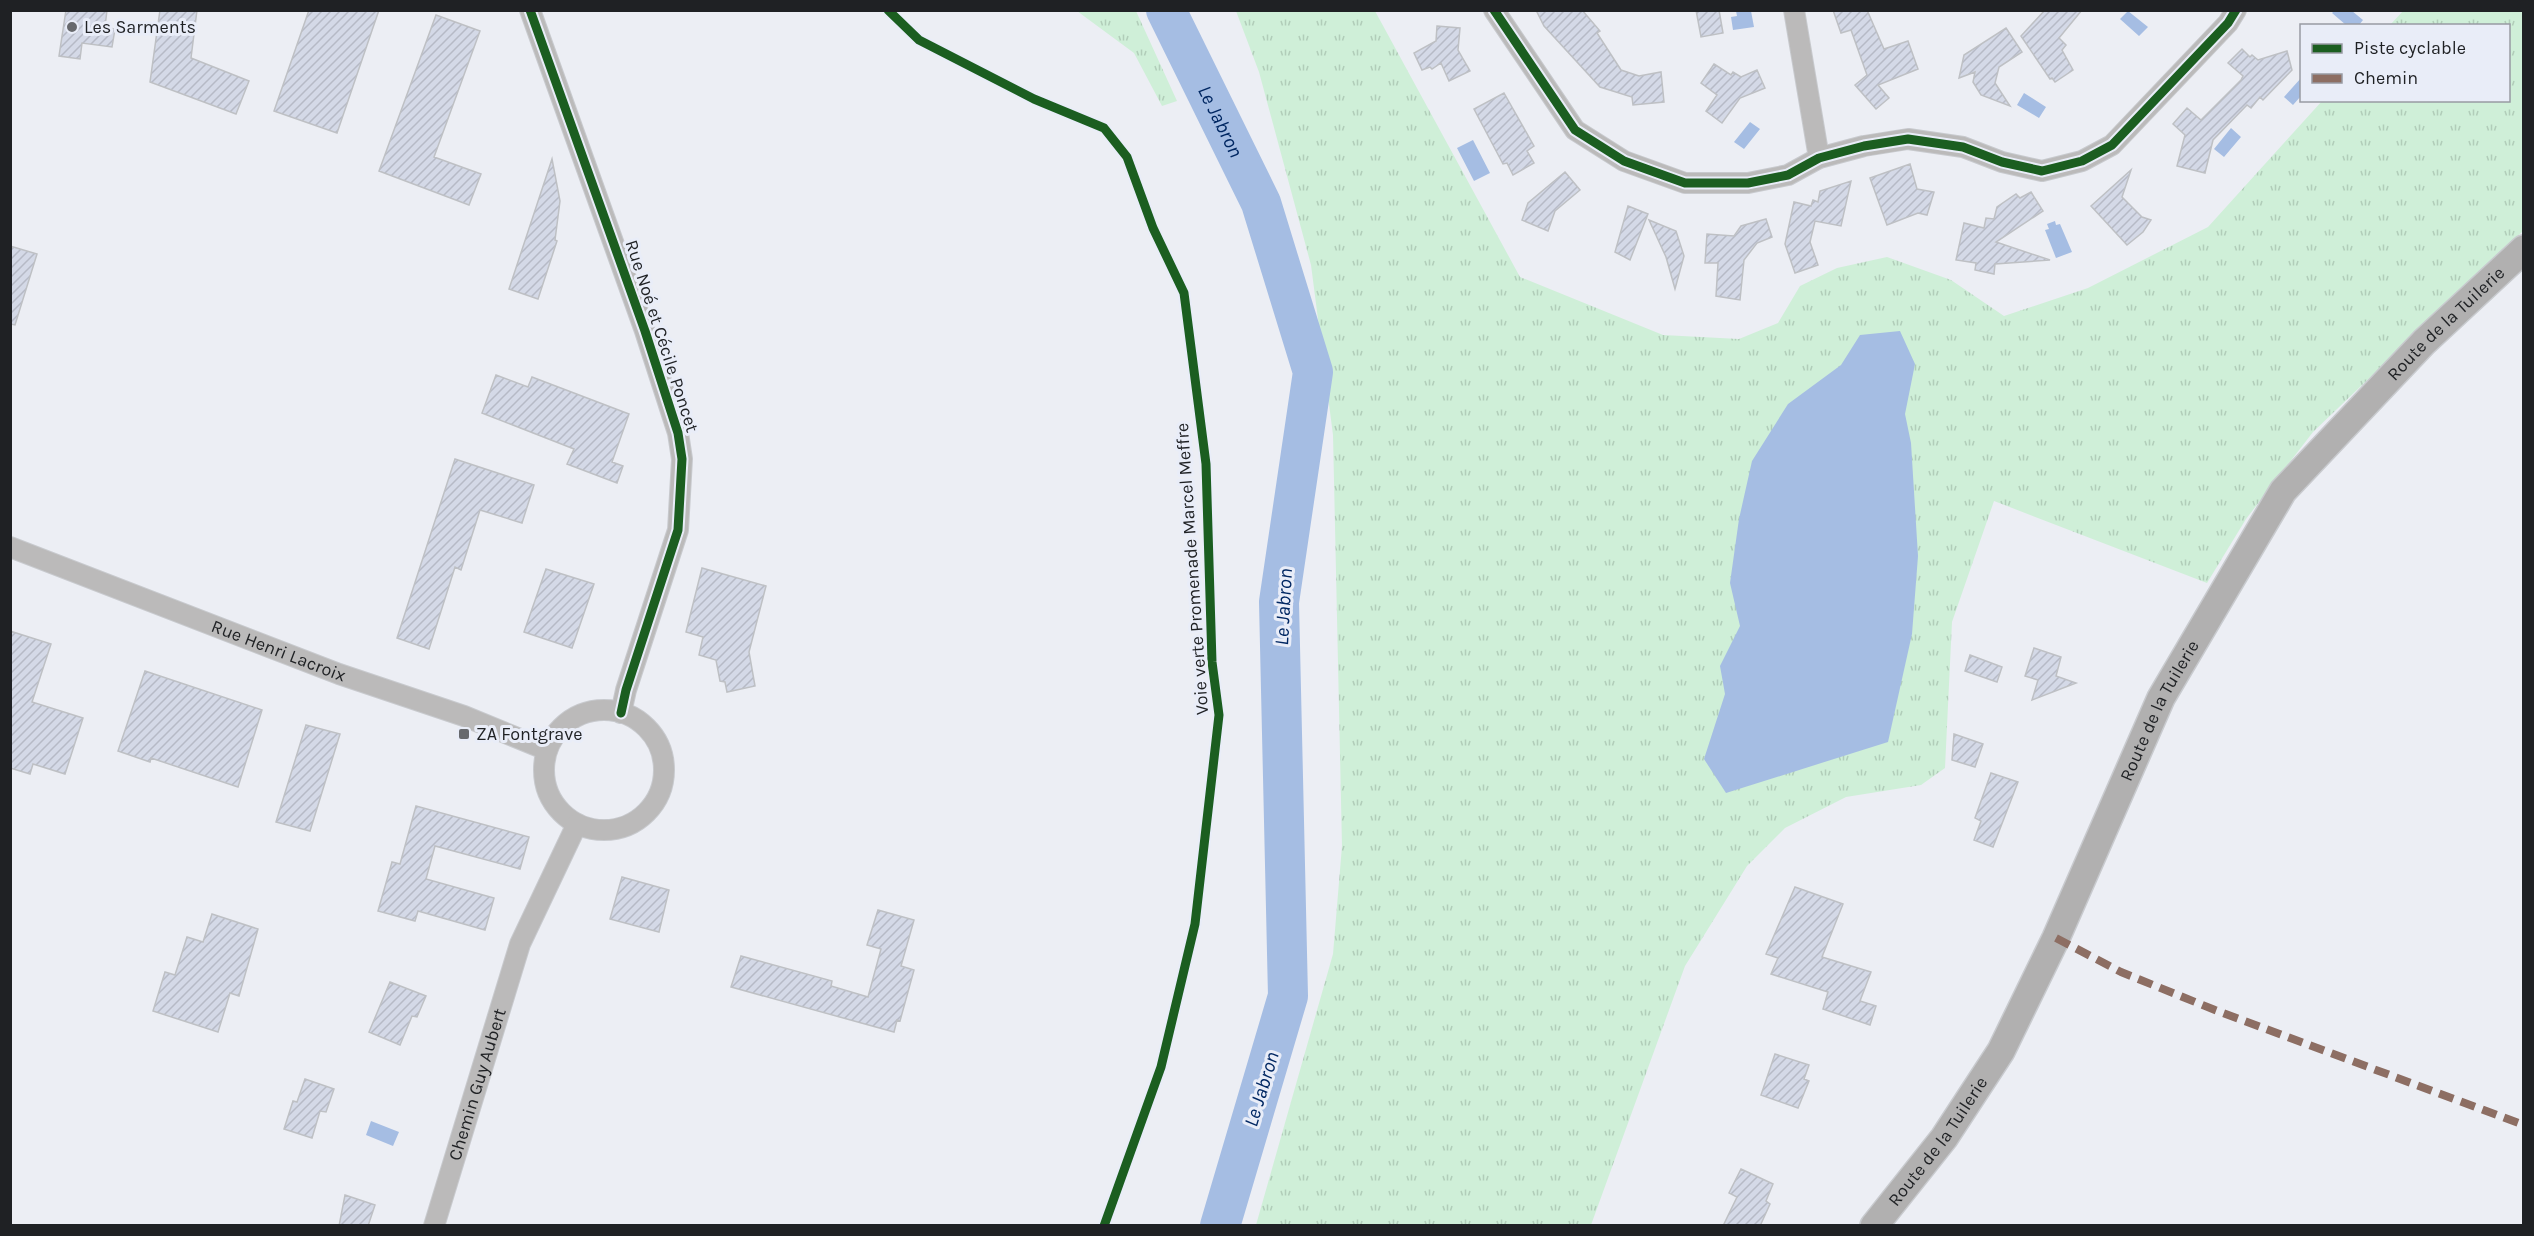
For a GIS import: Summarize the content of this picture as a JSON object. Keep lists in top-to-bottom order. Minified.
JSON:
{"streets":{"main road":["Route de la Tuilerie"],"street":["Rue Noé et Cécile Poncet","Rue Henri Lacroix","Chemin Guy Aubert"],"cycle path":["Voie verte Promenade Marcel Meffre"]},"crossings":[["Rue Noé et Cécile Poncet","Rue Henri Lacroix"],["Rue Noé et Cécile Poncet","Chemin Guy Aubert"],["Rue Henri Lacroix","Chemin Guy Aubert"]],"water":["Le Jabron"],"places":{"other":["Les Sarments"],"transit":["ZA Fontgrave"]},"legend":["Piste cyclable","Chemin"]}
